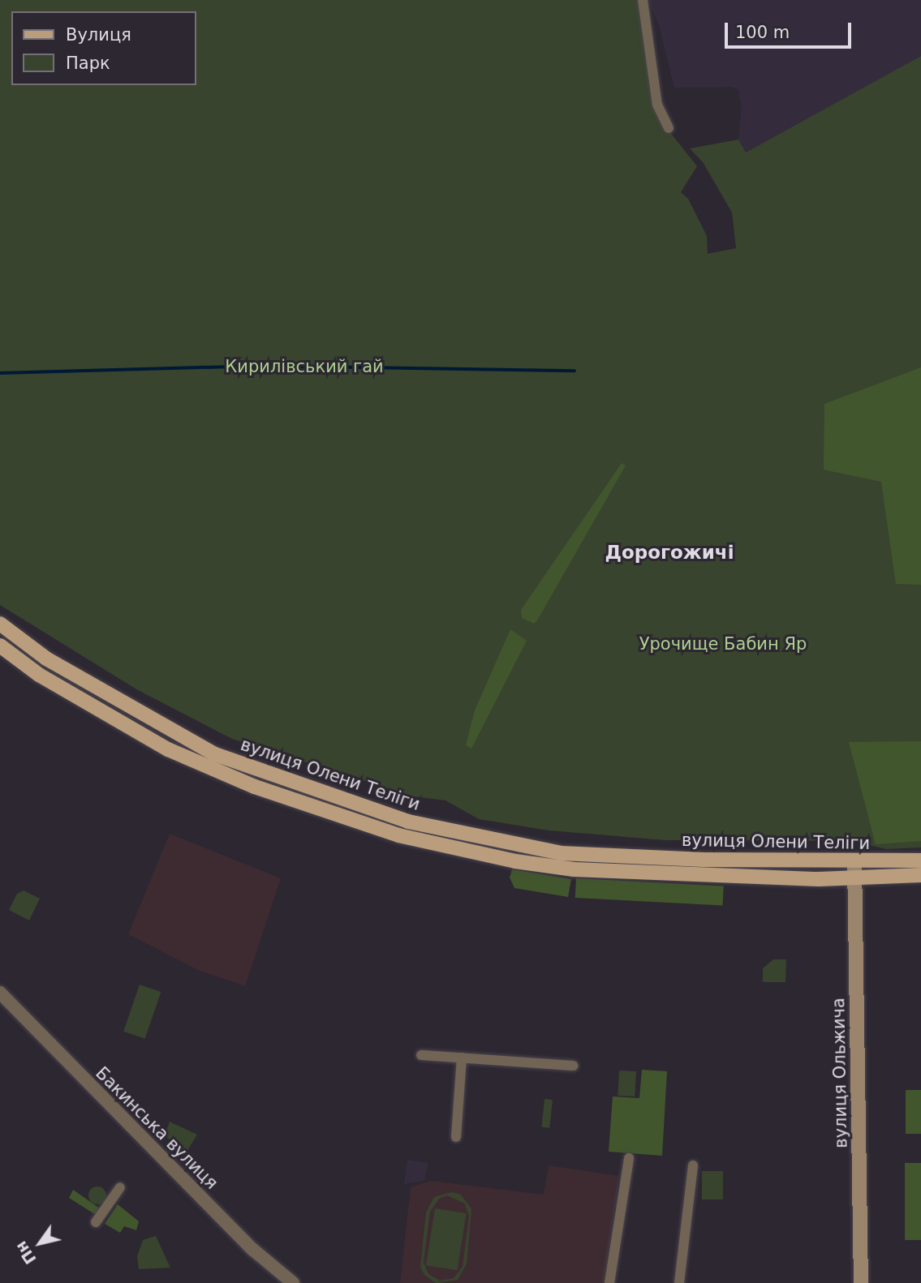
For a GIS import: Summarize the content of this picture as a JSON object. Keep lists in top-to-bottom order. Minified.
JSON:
{"streets":{"main road":["вулиця Олени Теліги","вулиця Ольжича"],"street":["Бакинська вулиця"]},"crossings":[["вулиця Олени Теліги","вулиця Ольжича"]],"districts":["Дорогожичі"],"parks":["Кирилівський гай","Урочище Бабин Яр"],"legend":["Вулиця","Парк"],"scale_bar":"100 m","north":"bottom left"}
